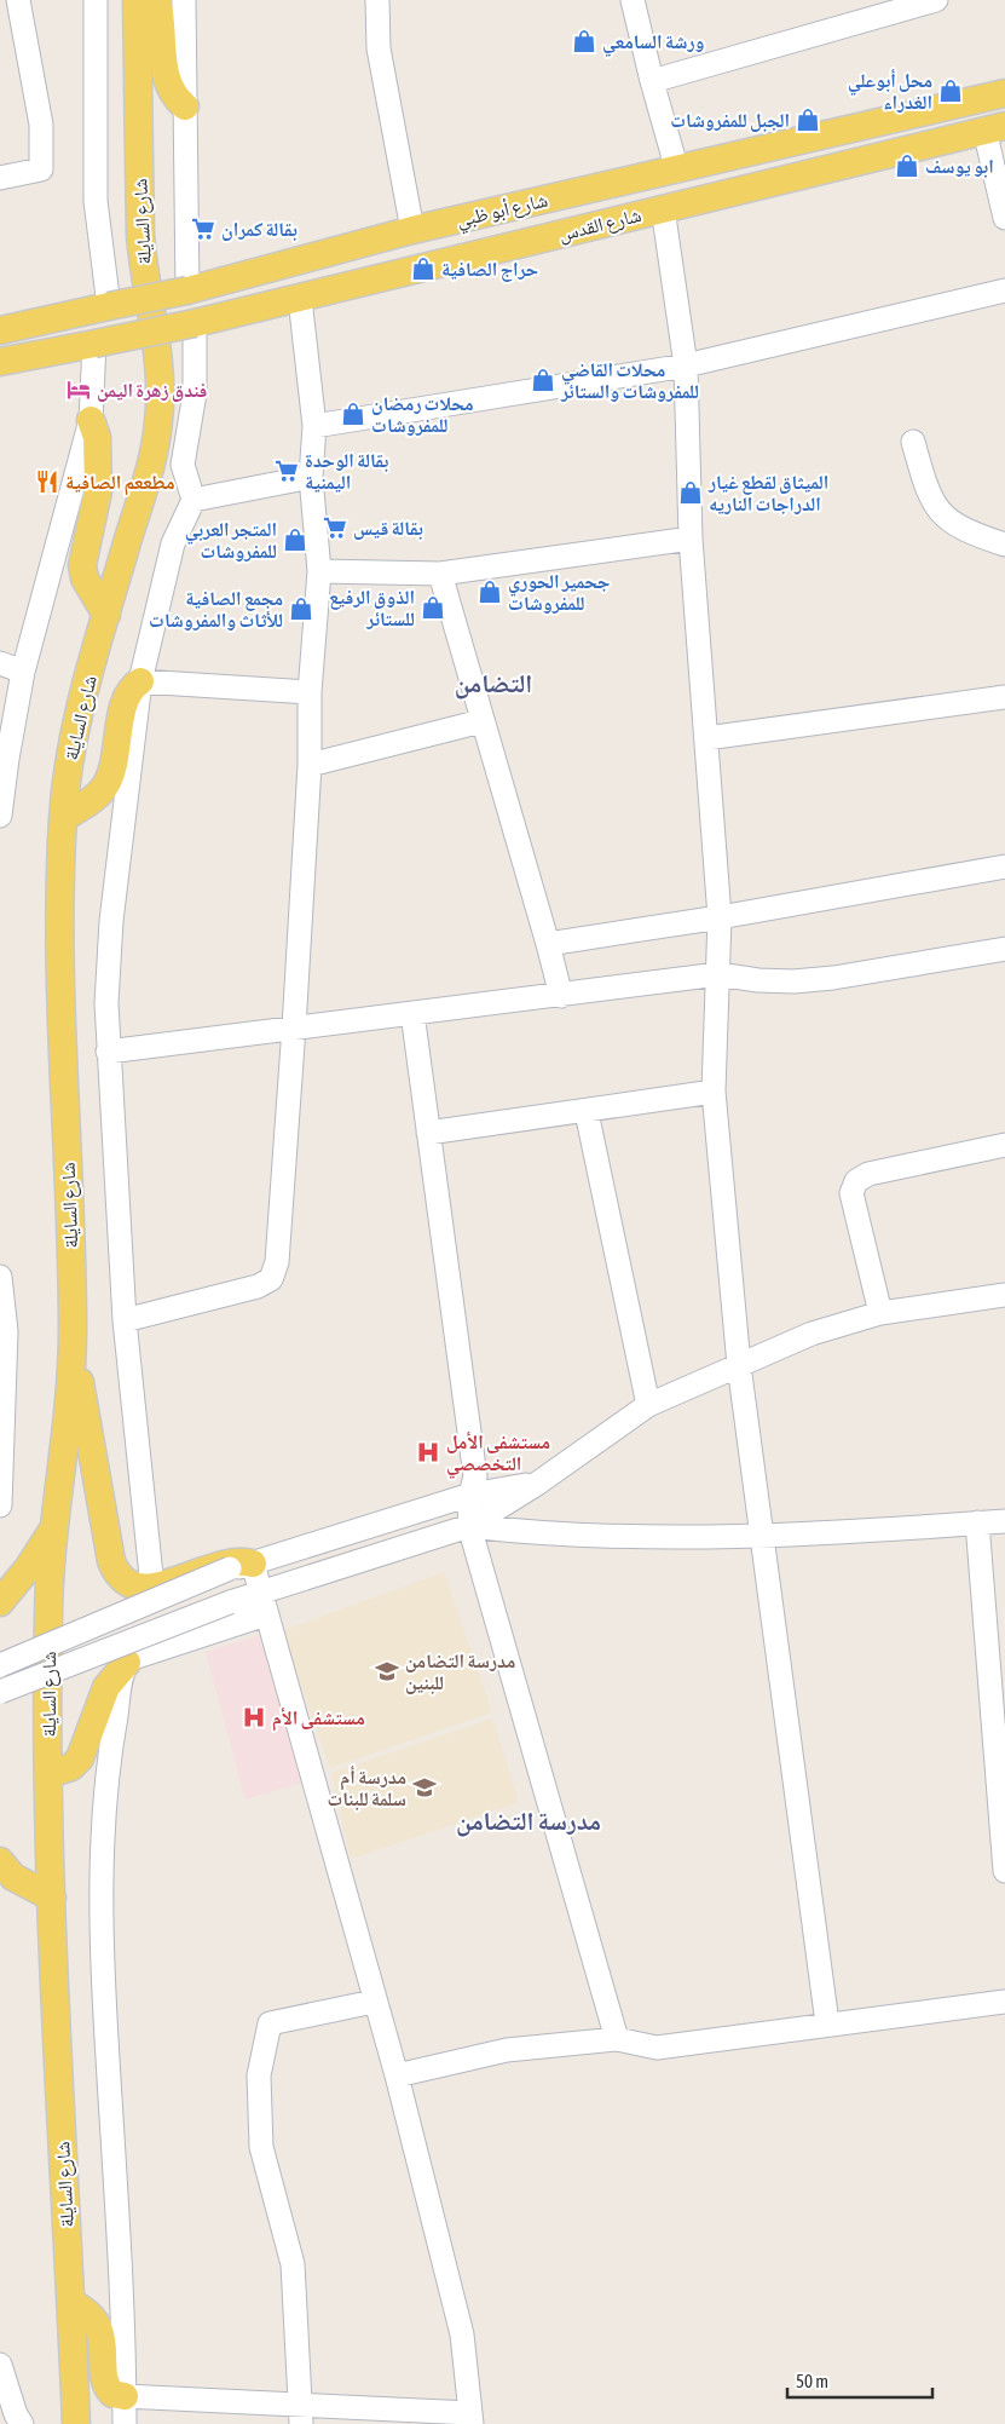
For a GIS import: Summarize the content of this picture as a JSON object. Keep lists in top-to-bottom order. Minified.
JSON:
{"streets":{"main road":["شارع أبو ظبي","شارع السايلة","شارع القدس"]},"districts":["التضامن","مدرسة التضامن"],"places":{"shop":["ورشة السامعي","محل أبوعلي الغدراء","الجبل للمفروشات","ابو يوسف","حراج الصافية","محلات القاضي للمفروشات والستائر","محلات رمضان للمفروشات","الميثاق لقطع غيار الدراجات الناريه","المتجر العربي للمفروشات","جحمير الحوري للمفروشات","الذوق الرفيع للستائر","مجمع الصافية للأثاث والمفروشات"],"supermarket":["بقالة كمران","بقالة الوحدة اليمنية","بقالة قيس"],"hotel":["فندق زهرة اليمن"],"restaurant":["مطععم الصافية"],"hospital":["مستشفى الأمل التخصصي","مستشفى الأم"],"school or university":["مدرسة التضامن للبنين","مدرسة أم سلمة للبنات"]},"scale_bar":"50 m"}
